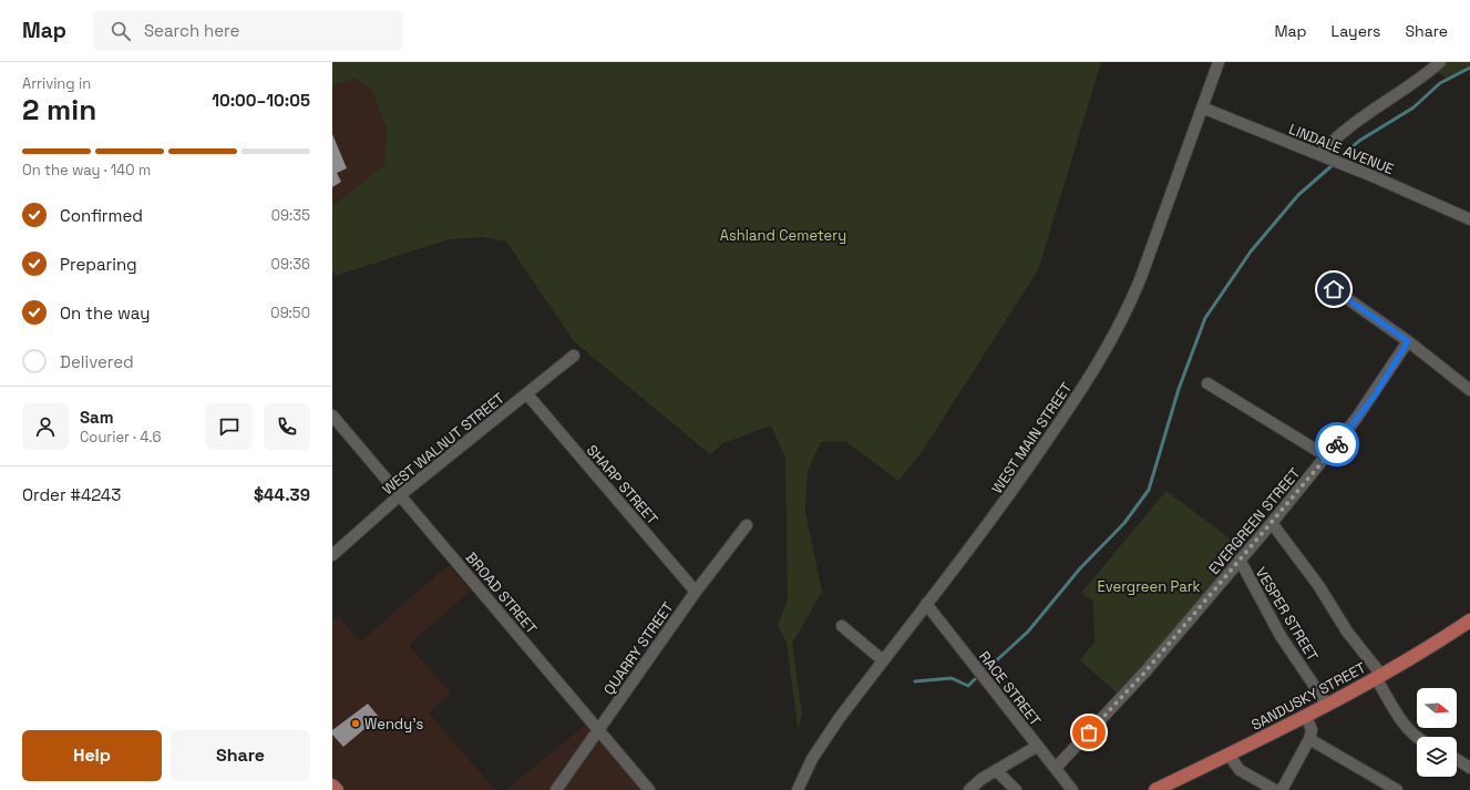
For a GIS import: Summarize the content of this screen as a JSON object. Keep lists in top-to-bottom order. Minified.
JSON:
{"streets":{"main road":["SANDUSKY STREET"],"street":["LINDALE AVENUE","WEST MAIN STREET","WEST WALNUT STREET","SHARP STREET","EVERGREEN STREET","BROAD STREET","VESPER STREET","QUARRY STREET","RACE STREET"]},"crossings":[["LINDALE AVENUE","WEST MAIN STREET"],["WEST MAIN STREET","RACE STREET"],["WEST WALNUT STREET","SHARP STREET"],["WEST WALNUT STREET","BROAD STREET"],["SHARP STREET","QUARRY STREET"],["EVERGREEN STREET","VESPER STREET"],["EVERGREEN STREET","RACE STREET"],["BROAD STREET","QUARRY STREET"],["VESPER STREET","SANDUSKY STREET"]],"parks":["Ashland Cemetery","Evergreen Park"],"places":["Wendy's"],"north":"right","page":{"header":"Map","search":"Search here","nav":["Map","Layers","Share"],"heading":["2 min","Arriving in","10:00–10:05"],"panel":["Sam","Courier · 4.6","Order #4243","$44.39"],"bar":"On the way · 140 m","list":[["Confirmed","09:35"],["Preparing","09:36"],["On the way","09:50"],"Delivered"],"buttons":["Help","Share"]}}
